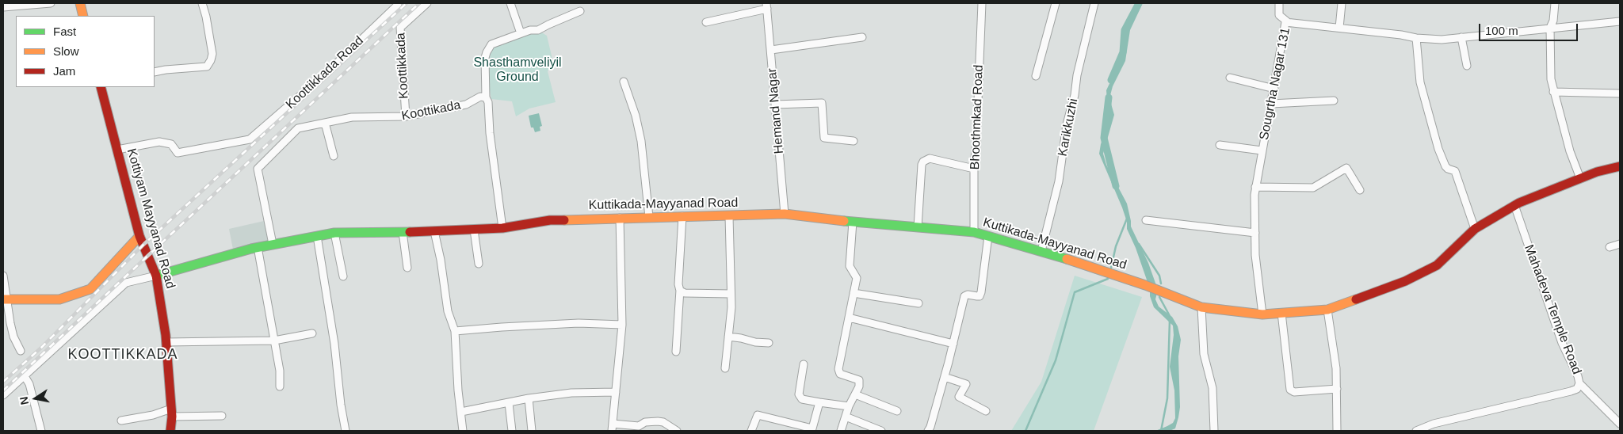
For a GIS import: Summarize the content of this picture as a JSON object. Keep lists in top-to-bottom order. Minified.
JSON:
{"streets":{"main road":["Kuttikada-Mayyanad Road","Kottiyam Mayyanad Road"],"street":["Koottikkada","Koottikkada Road","Sougrtha Nagar 131","Koottikada","Hemand Nagar","Bhoothmkad Road","Karikkuzhi","Mahadeva Temple Road"]},"crossings":[["Koottikkada","Koottikada"],["Koottikkada Road","Kottiyam Mayyanad Road"],["Sougrtha Nagar 131","Kuttikada-Mayyanad Road"],["Hemand Nagar","Kuttikada-Mayyanad Road"],["Bhoothmkad Road","Kuttikada-Mayyanad Road"],["Karikkuzhi","Kuttikada-Mayyanad Road"],["Kuttikada-Mayyanad Road","Kottiyam Mayyanad Road"],["Kuttikada-Mayyanad Road","Mahadeva Temple Road"]],"districts":["KOOTTIKKADA"],"parks":["Shasthamveliyil Ground"],"legend":["Fast","Slow","Jam"],"scale_bar":"100 m","north":"left"}
